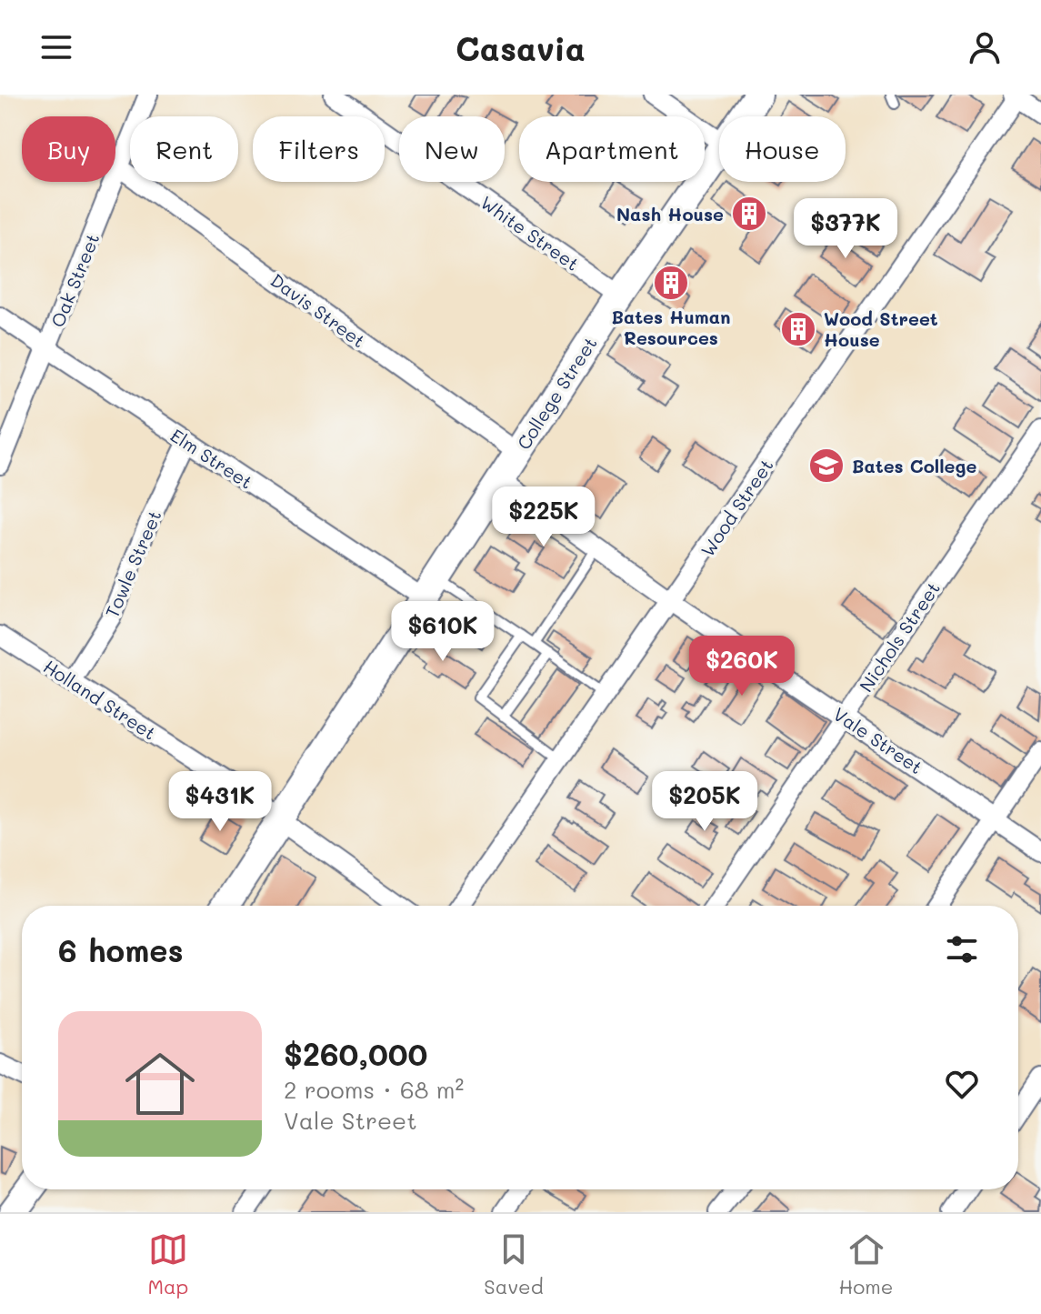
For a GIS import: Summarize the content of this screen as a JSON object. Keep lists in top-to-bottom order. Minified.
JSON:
{"streets":{"main road":["College Street"],"street":["White Street","Oak Street","Davis Street","Elm Street","Wood Street","Towle Street","Nichols Street","Holland Street","Vale Street"]},"crossings":[["White Street","College Street"],["Oak Street","Davis Street"],["Oak Street","Elm Street"],["Davis Street","College Street"],["College Street","Elm Street"],["College Street","Holland Street"],["College Street","Vale Street"],["Elm Street","Towle Street"],["Wood Street","Vale Street"],["Towle Street","Holland Street"],["Nichols Street","Vale Street"]],"places":{"building":["Nash House","Bates Human Resources","Wood Street House"],"school or university":["Bates College"]},"page":{"header":"Casavia","chip":["Buy","Rent","Filters","New","Apartment","House"],"price":["$377K","$225K","$610K","$260K","$431K","$205K"],"heading":"6 homes","list":[{"name":"$260,000","note":"2 rooms · 68 m² · Vale Street"}],"tabs":["Map","Saved","Home"]}}
